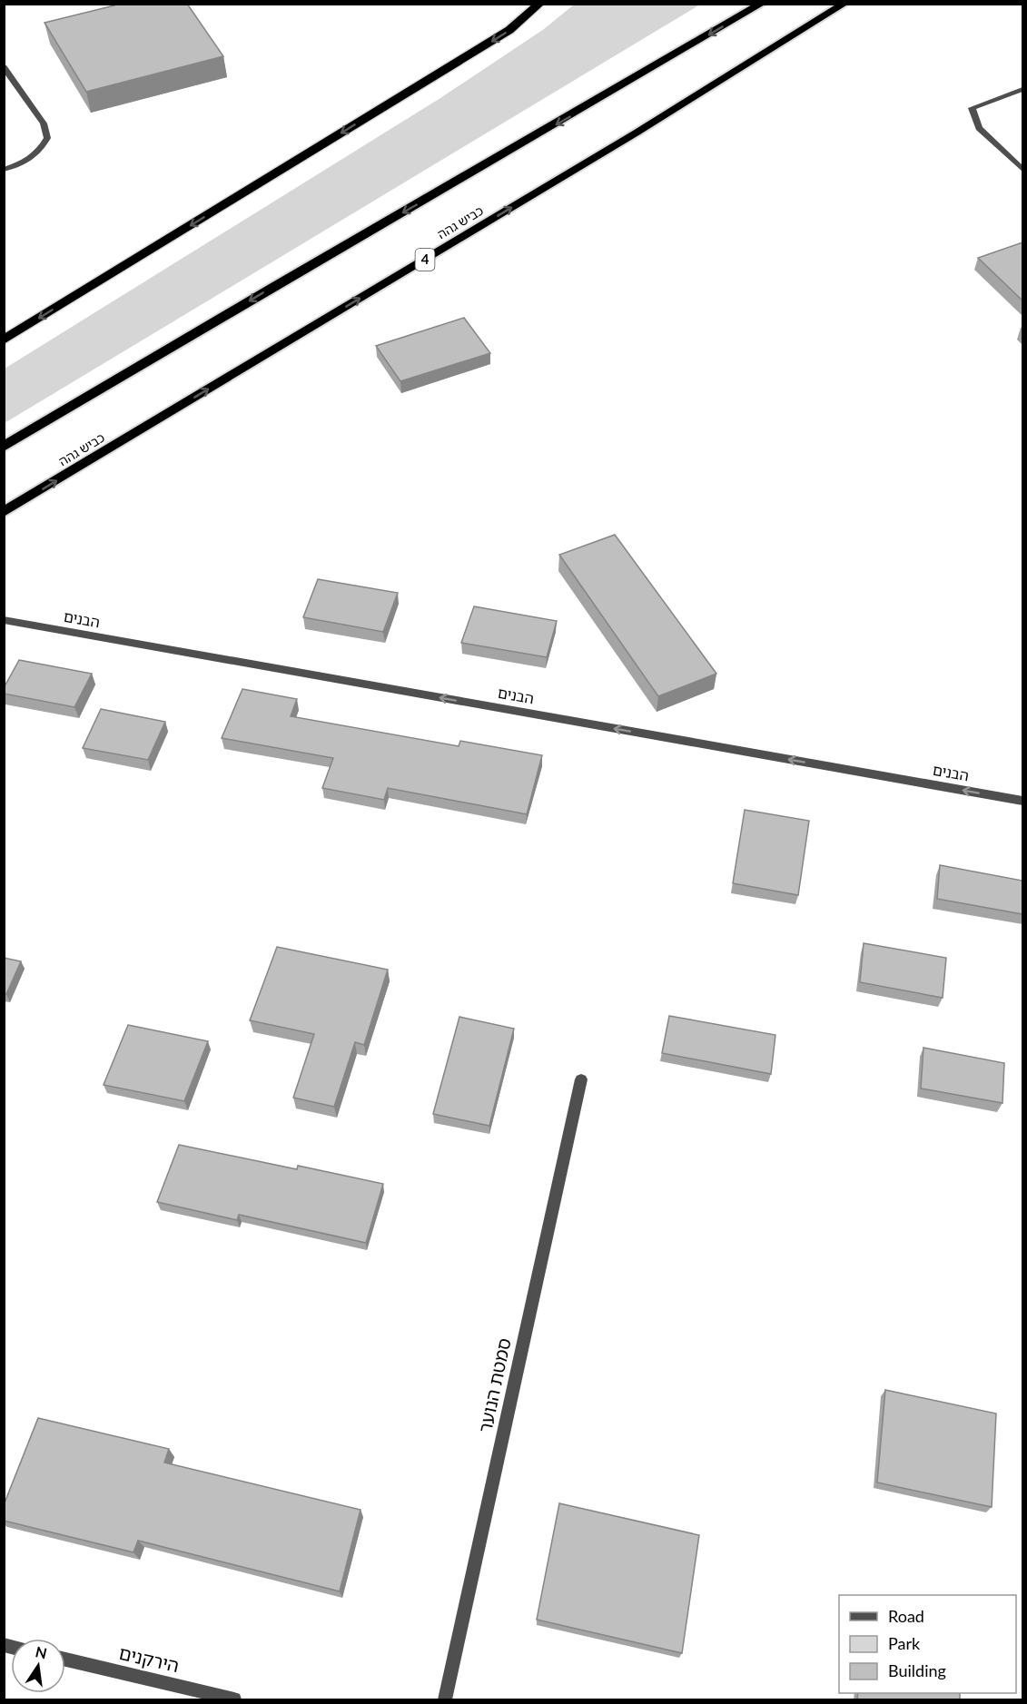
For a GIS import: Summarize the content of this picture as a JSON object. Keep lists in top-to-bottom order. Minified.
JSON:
{"streets":{"highway":["כביש גהה","4"],"street":["הבנים","סמטת הנוער","הירקנים"]},"one_way":["הבנים"],"legend":["Road","Park","Building"],"north":"top"}
